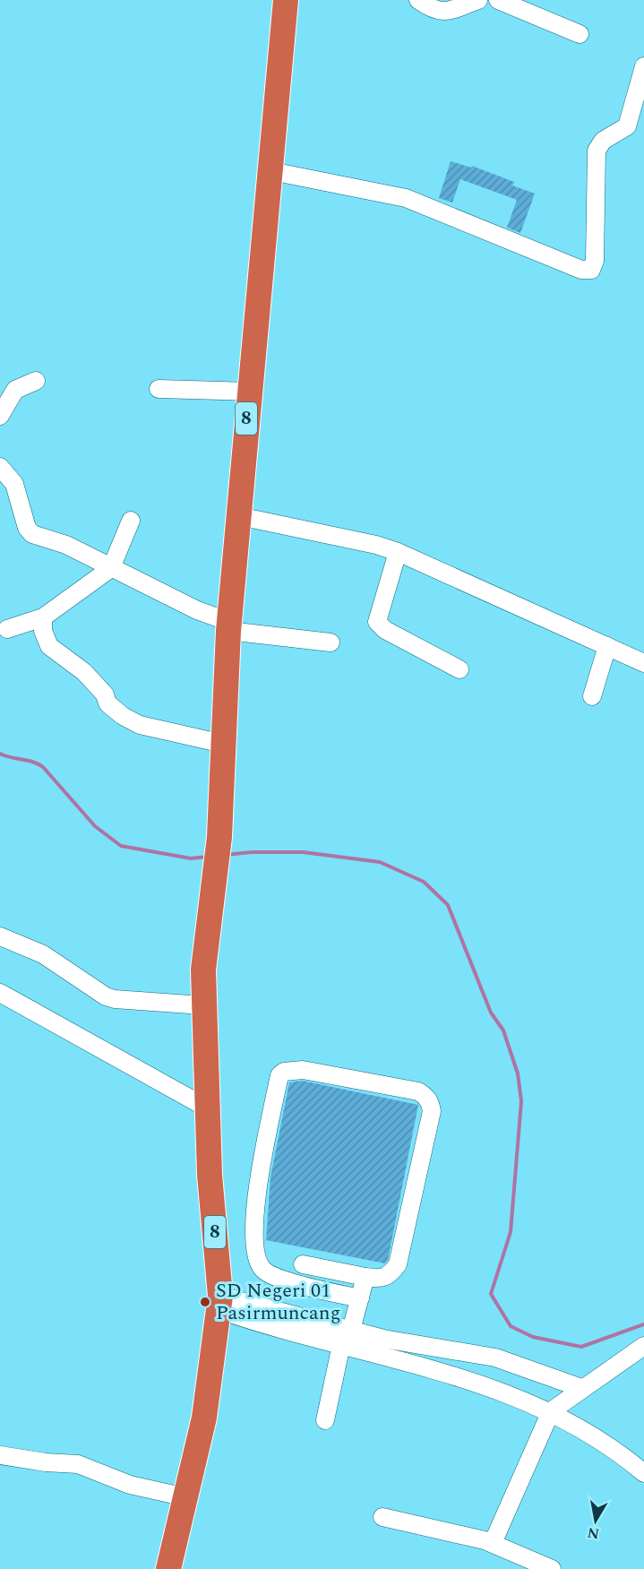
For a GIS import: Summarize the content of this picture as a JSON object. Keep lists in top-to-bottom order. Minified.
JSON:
{"streets":{"highway":["8"]},"places":["SD Negeri 01 Pasirmuncang"],"north":"bottom"}
